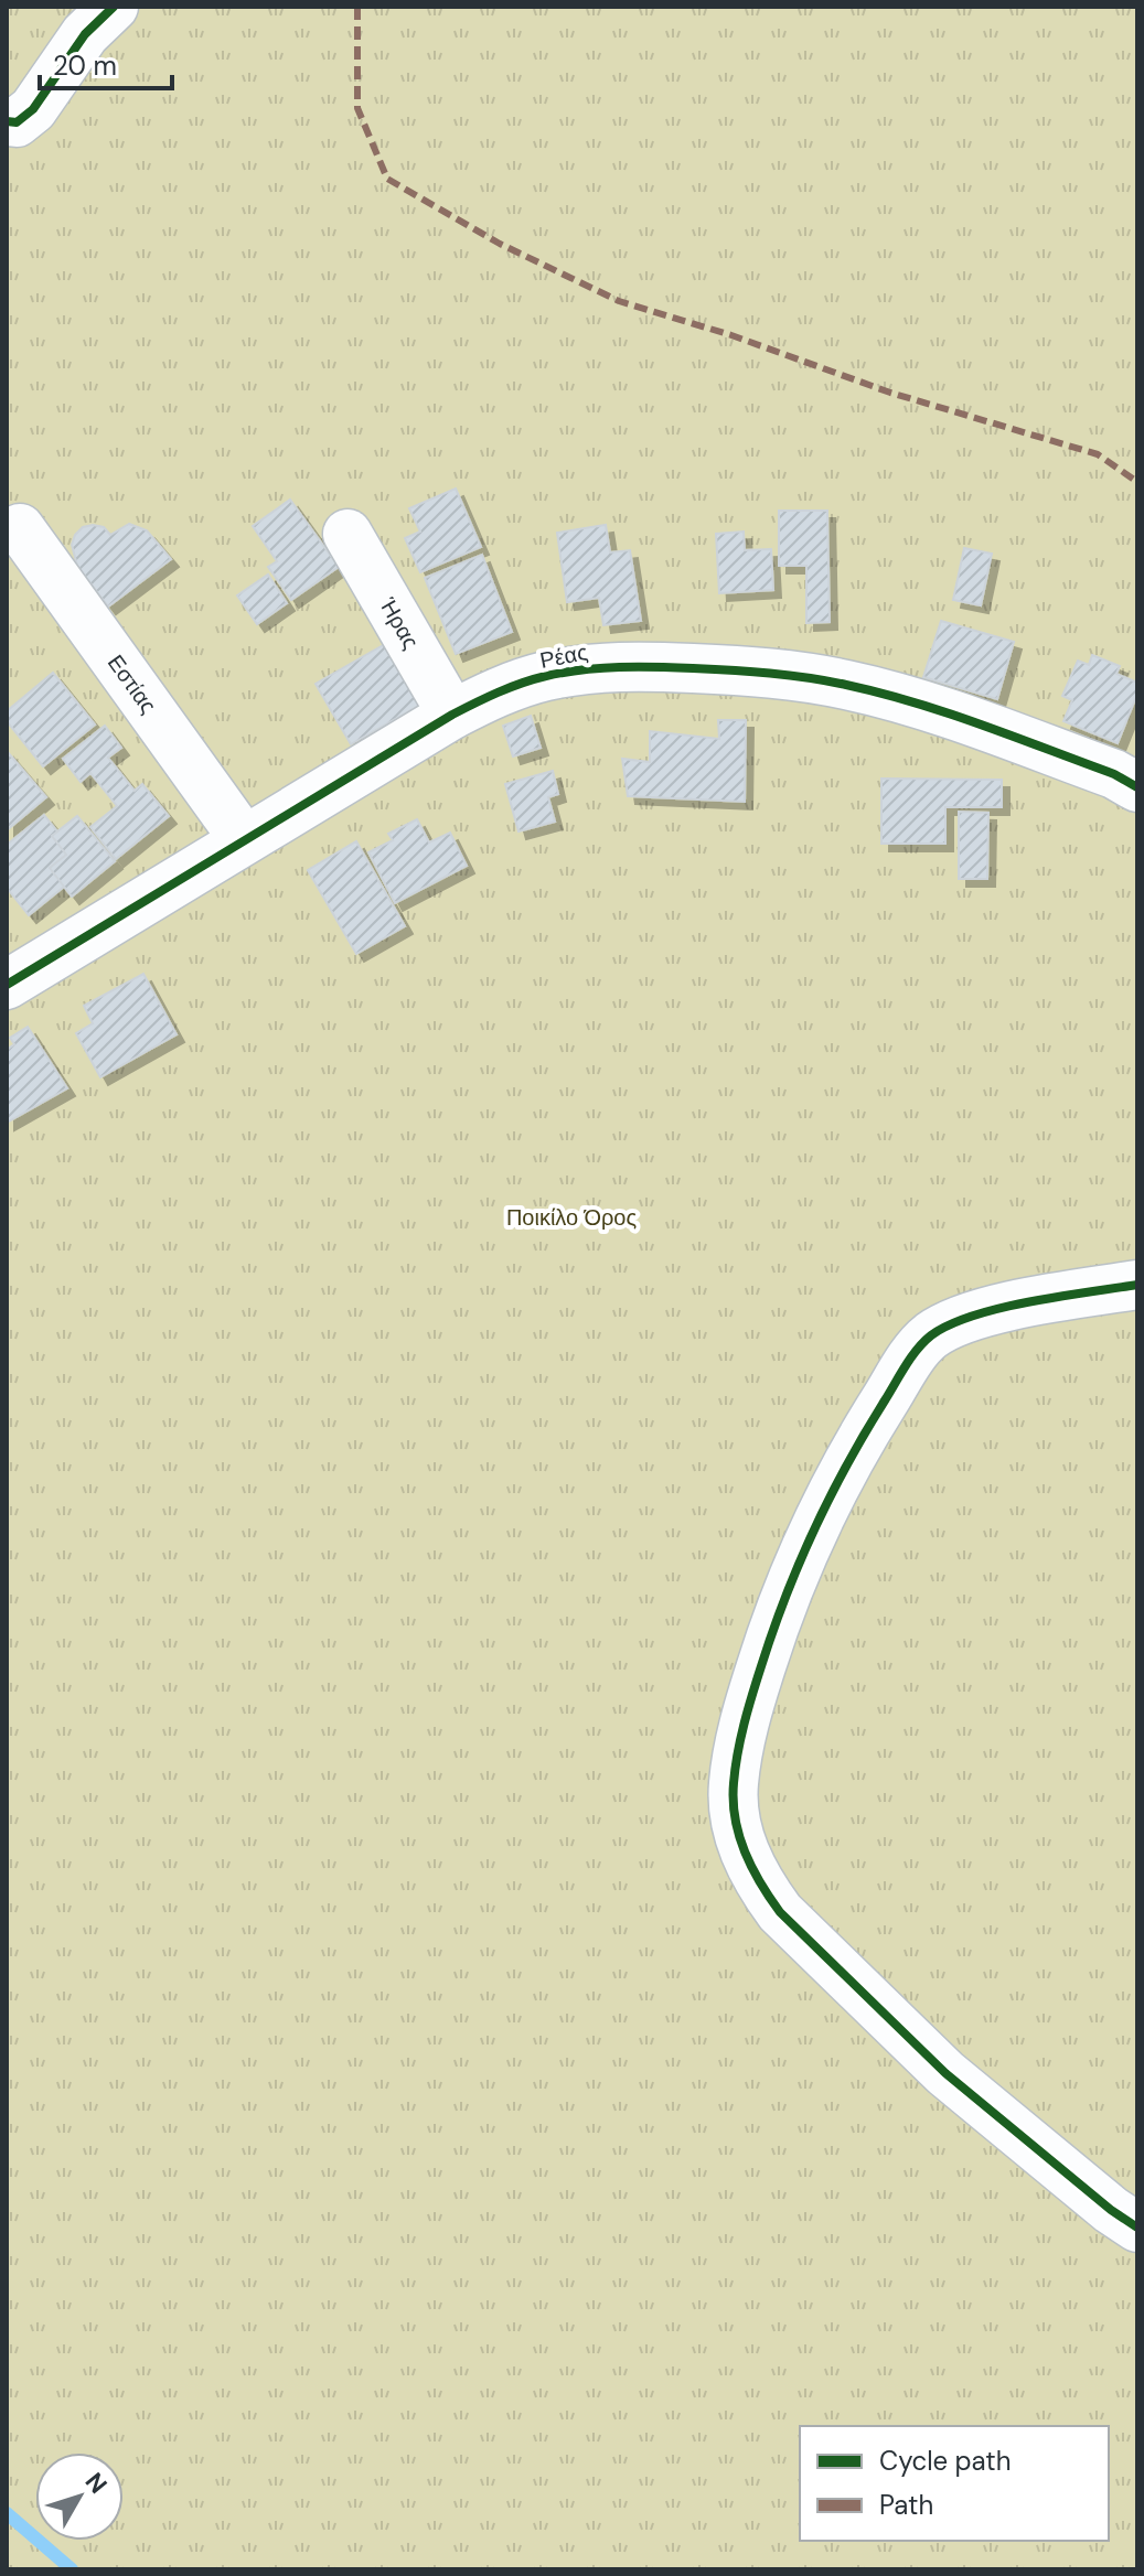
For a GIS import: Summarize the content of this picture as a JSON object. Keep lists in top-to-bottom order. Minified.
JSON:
{"streets":{"street":["Ήρας","Ρέας","Εστίας"]},"crossings":[["Ήρας","Ρέας"],["Ρέας","Εστίας"]],"parks":["Ποικίλο Όρος"],"legend":["Cycle path","Path"],"scale_bar":"20 m","north":"top right"}
